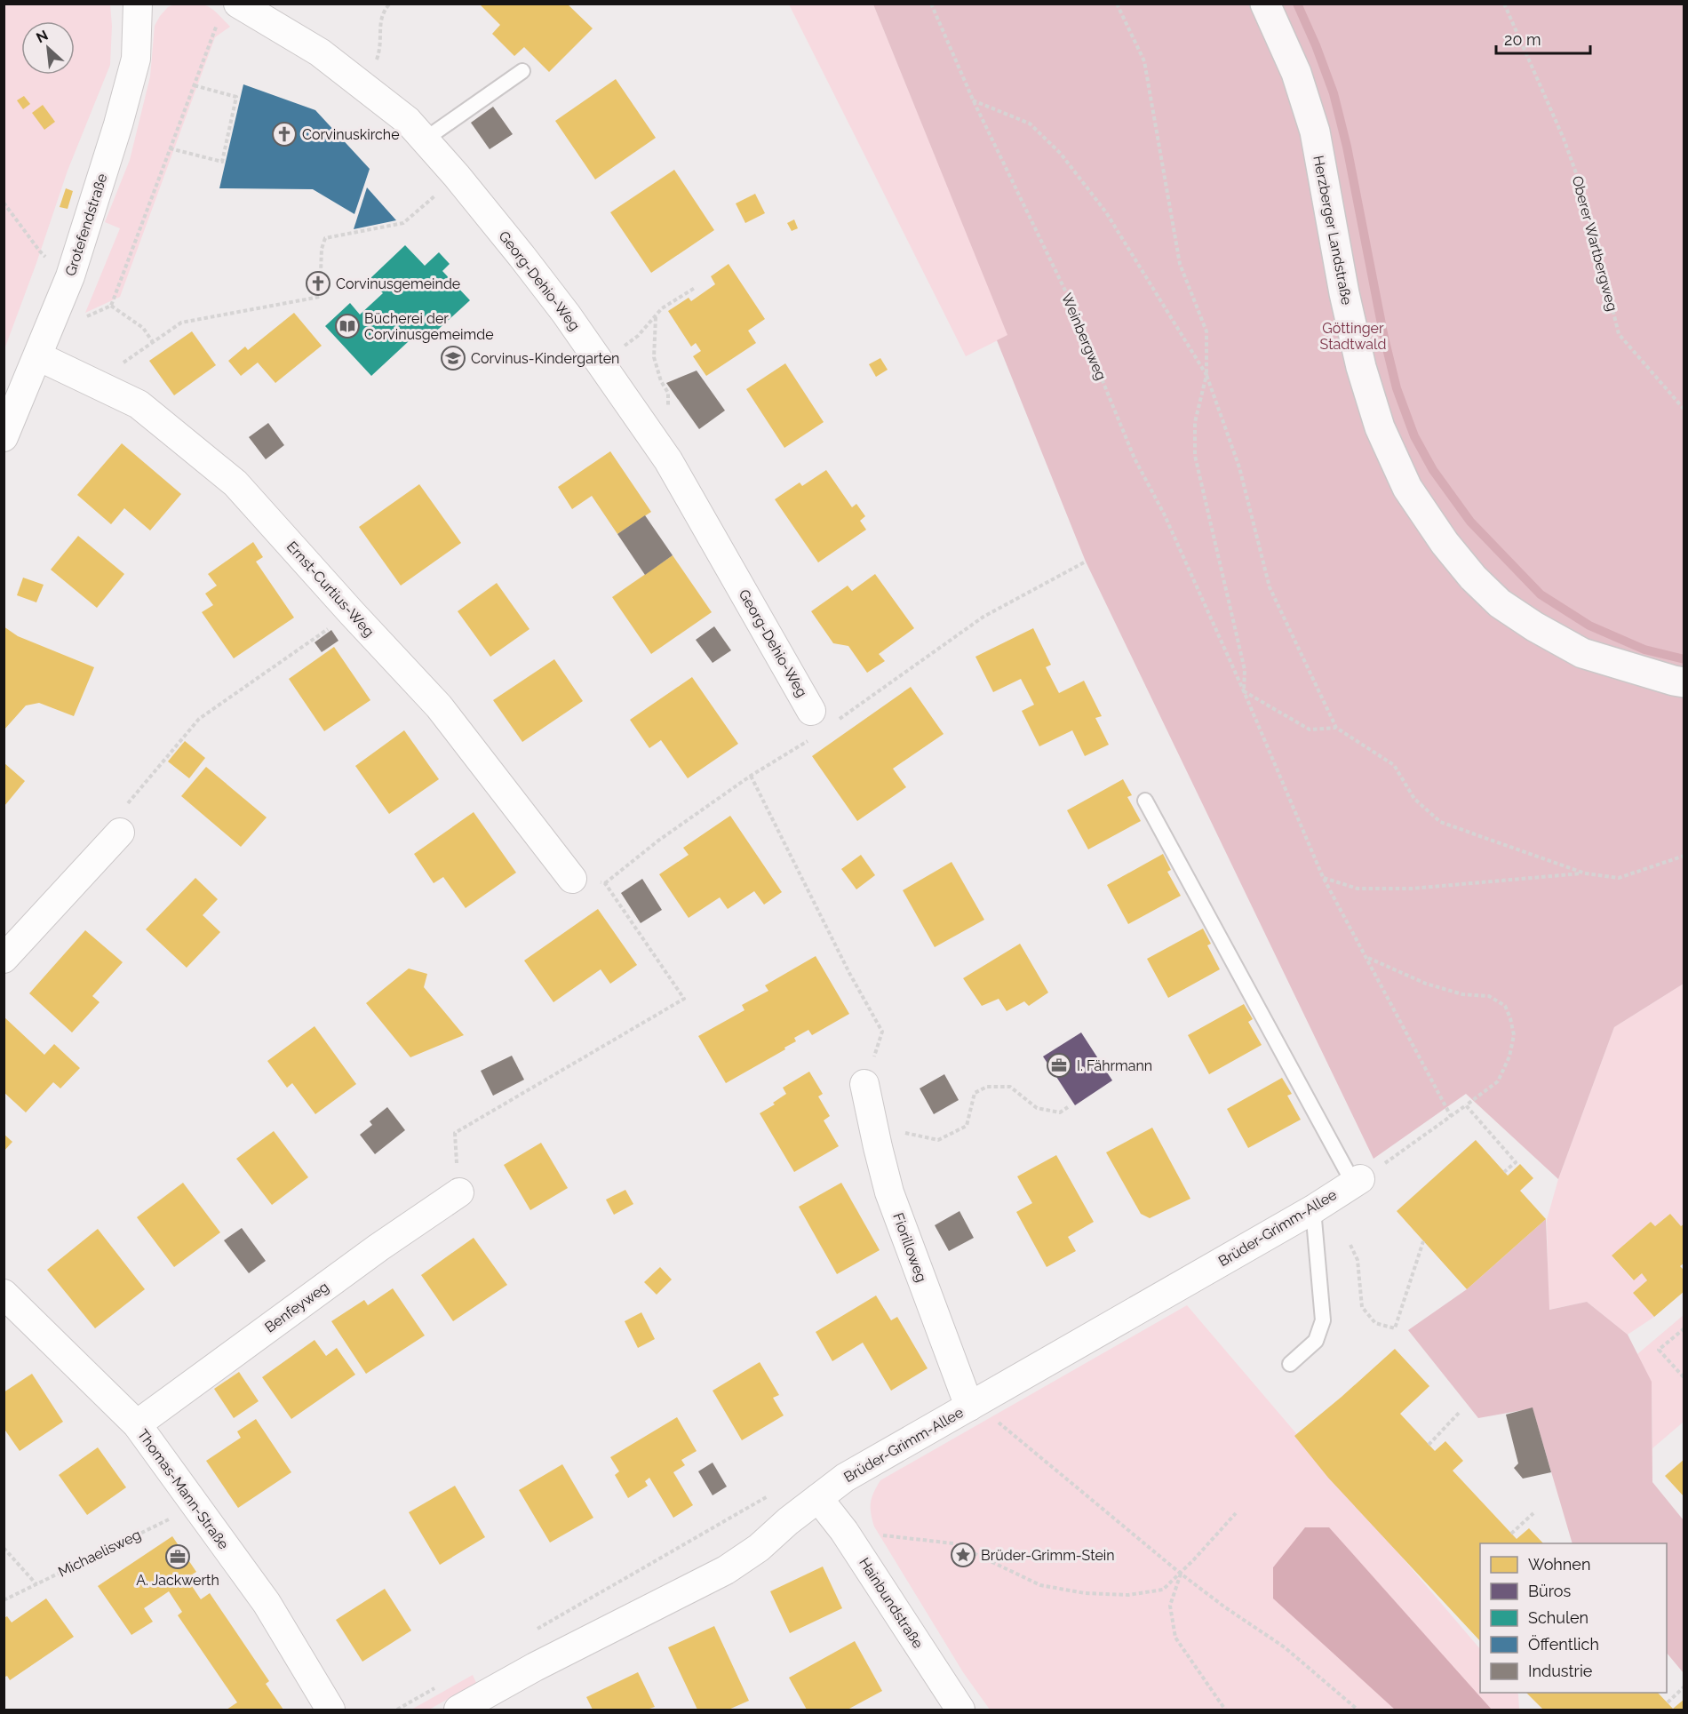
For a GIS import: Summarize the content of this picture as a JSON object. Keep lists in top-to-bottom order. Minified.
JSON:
{"streets":{"street":["Grotefendstraße","Herzberger Landstraße","Georg-Dehio-Weg","Ernst-Curtius-Weg","Brüder-Grimm-Allee","Fiorilloweg","Benfeyweg","Thomas-Mann-Straße","Hainbundstraße"],"path":["Oberer Wartbergweg","Weinbergweg","Michaelisweg"]},"crossings":[["Grotefendstraße","Ernst-Curtius-Weg"],["Brüder-Grimm-Allee","Fiorilloweg"],["Brüder-Grimm-Allee","Hainbundstraße"],["Benfeyweg","Thomas-Mann-Straße"],["Thomas-Mann-Straße","Michaelisweg"]],"parks":["Göttinger Stadtwald"],"places":{"church":["Corvinuskirche","Corvinusgemeinde"],"library":["Bücherei der Corvinusgemeimde"],"school or university":["Corvinus-Kindergarten"],"office":["I. Fährmann","A. Jackwerth"],"place":["Brüder-Grimm-Stein"]},"legend":["Wohnen","Büros","Schulen","Öffentlich","Industrie"],"scale_bar":"20 m","north":"top left"}
